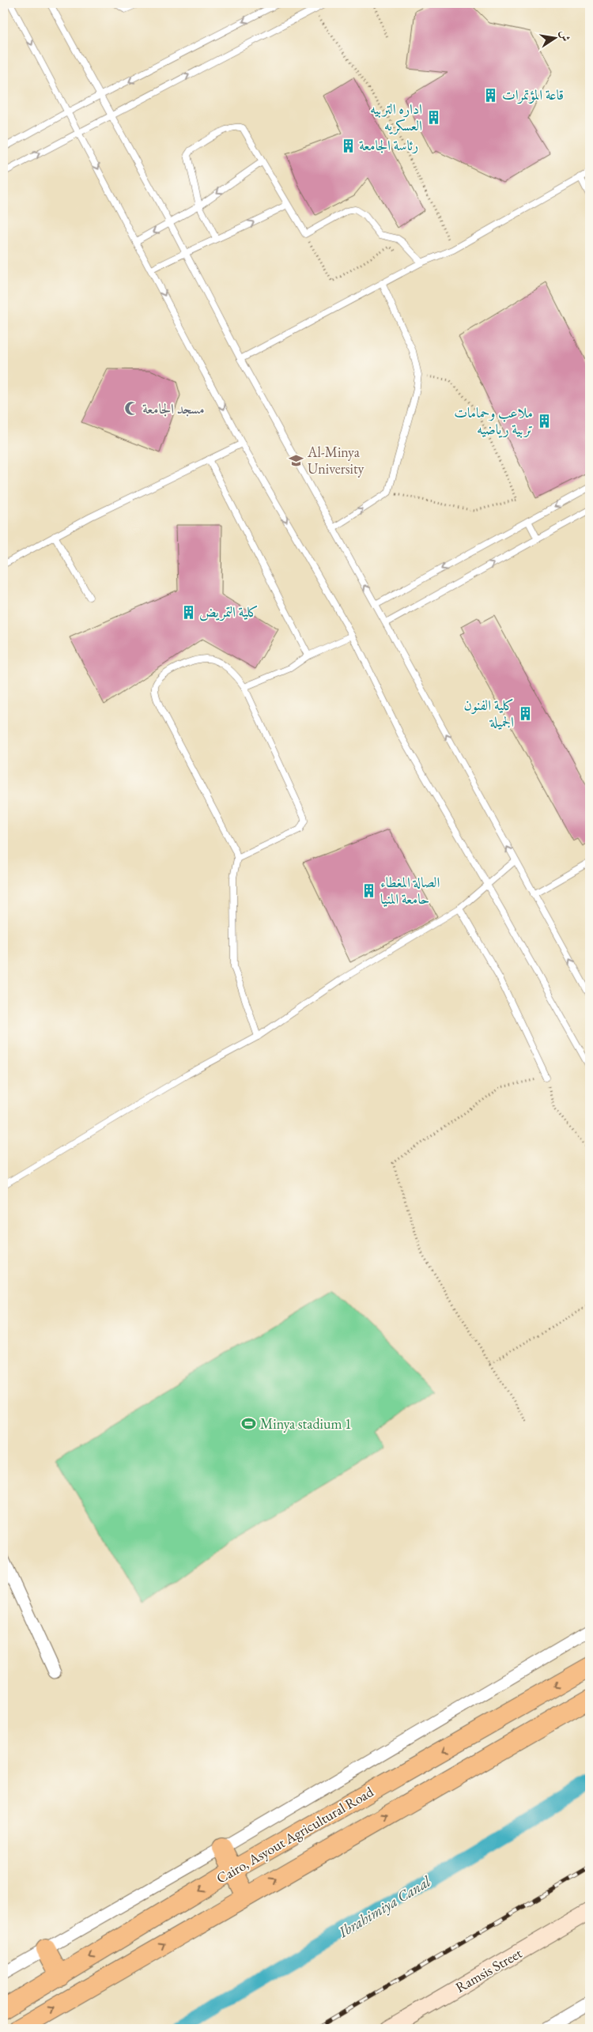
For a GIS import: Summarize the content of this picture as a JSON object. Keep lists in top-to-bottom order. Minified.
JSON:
{"streets":{"highway":["Cairo, Asyout Agricultural Road"],"main road":["Ramsis Street"]},"water":["Ibrahimiya Canal"],"places":{"building":["قاعة المؤتمرات","اداره التربيه العسكريه","رئاسة الجامعة","ملاعب وحمامات تربية رياضيه","كلية التمريض","كلية الفنون الجميلة","الصالة المغطاء حامعة المنيا"],"mosque":["مسجد الجامعة"],"school or university":["Al-Minya University"],"sports":["Minya stadium 1"]},"north":"right"}
